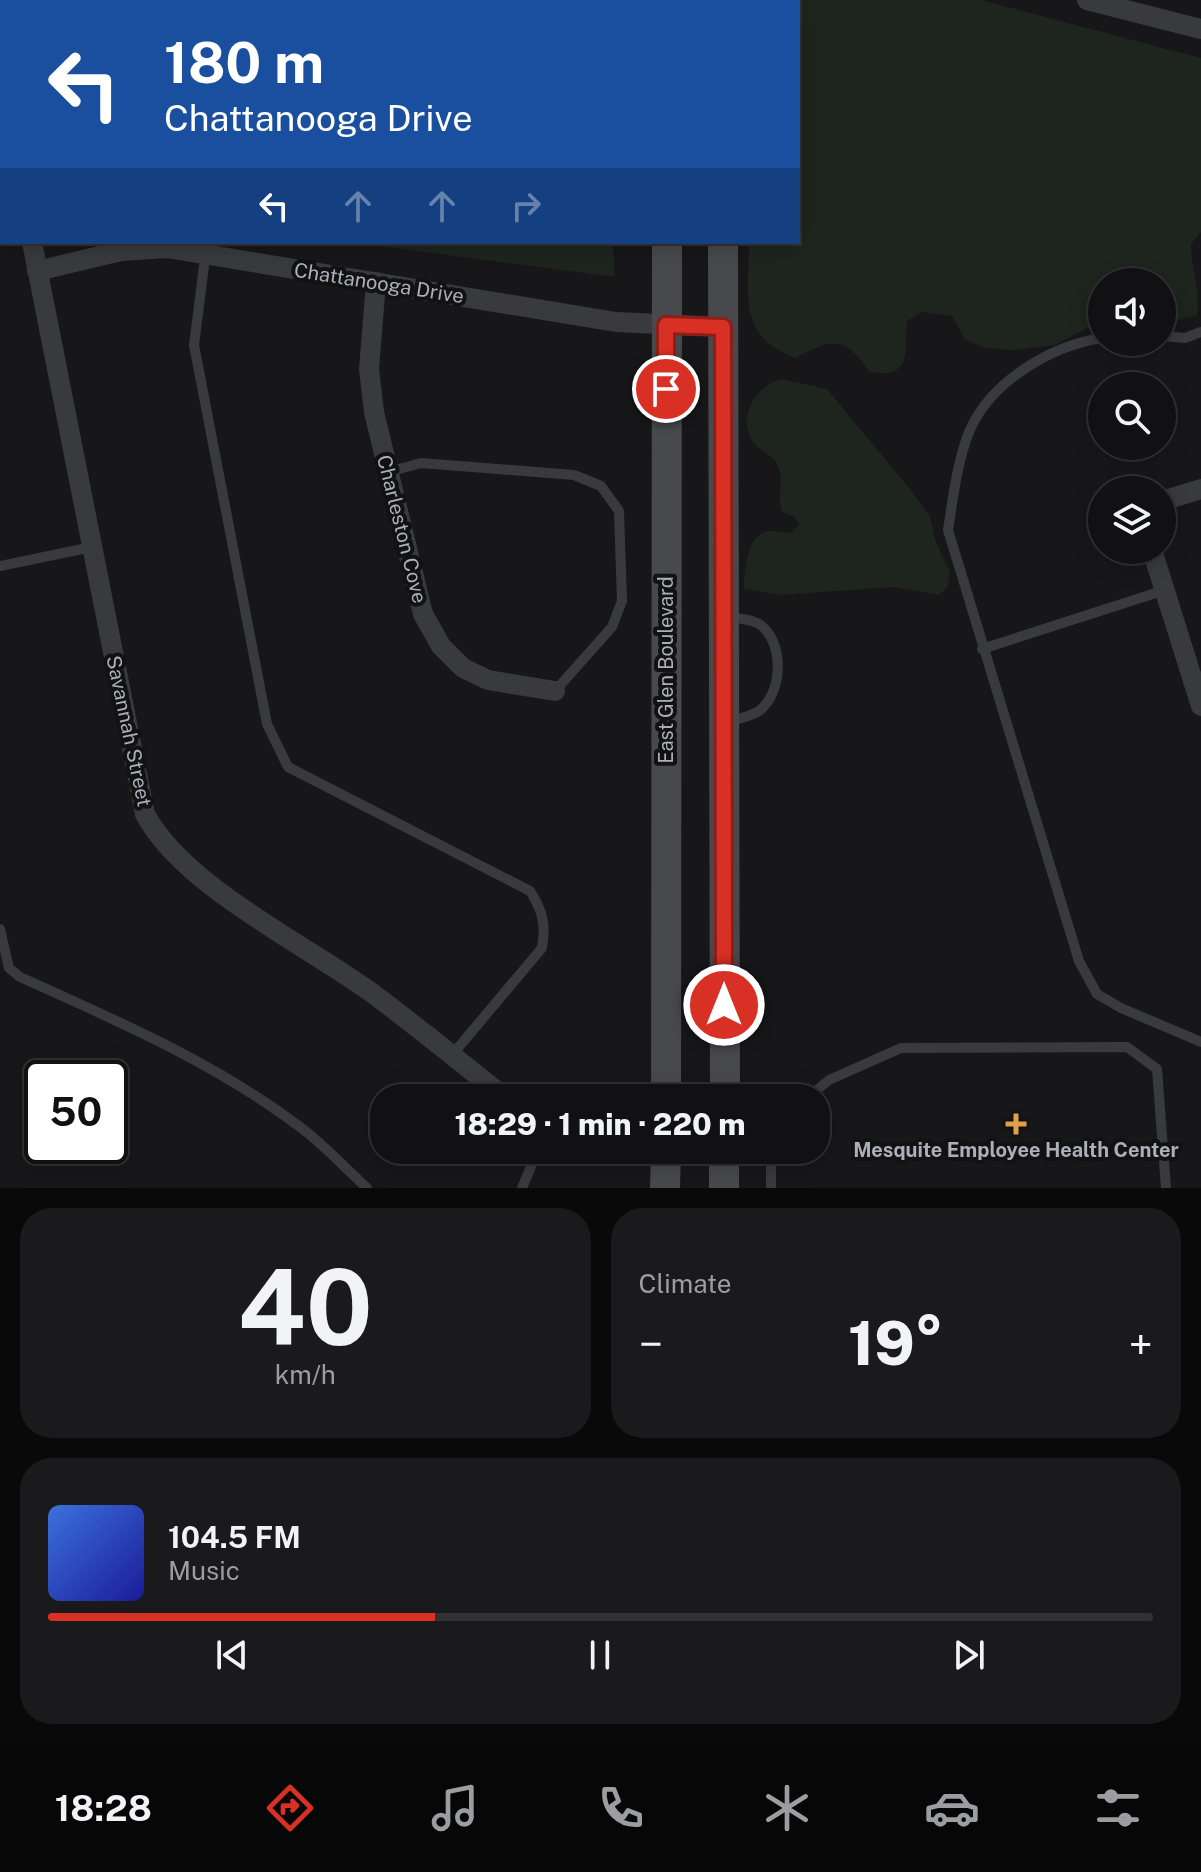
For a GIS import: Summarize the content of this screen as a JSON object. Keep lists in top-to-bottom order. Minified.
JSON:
{"streets":{"main road":["East Glen Boulevard"],"street":["Chattanooga Drive","Charleston Cove","Savannah Street"]},"crossings":[["Chattanooga Drive","Charleston Cove"],["Chattanooga Drive","East Glen Boulevard"],["Chattanooga Drive","Savannah Street"]],"places":{"health":["Mesquite Employee Health Center"]},"page":{"turn":["180 m","Chattanooga Drive"],"limit":"50","trip":"18:29 · 1 min · 220 m","tile":[["40","km/h"],"Climate"],"heat":["−","19°","+"],"song":["104.5 FM","Music"],"tabs":"18:28"}}
